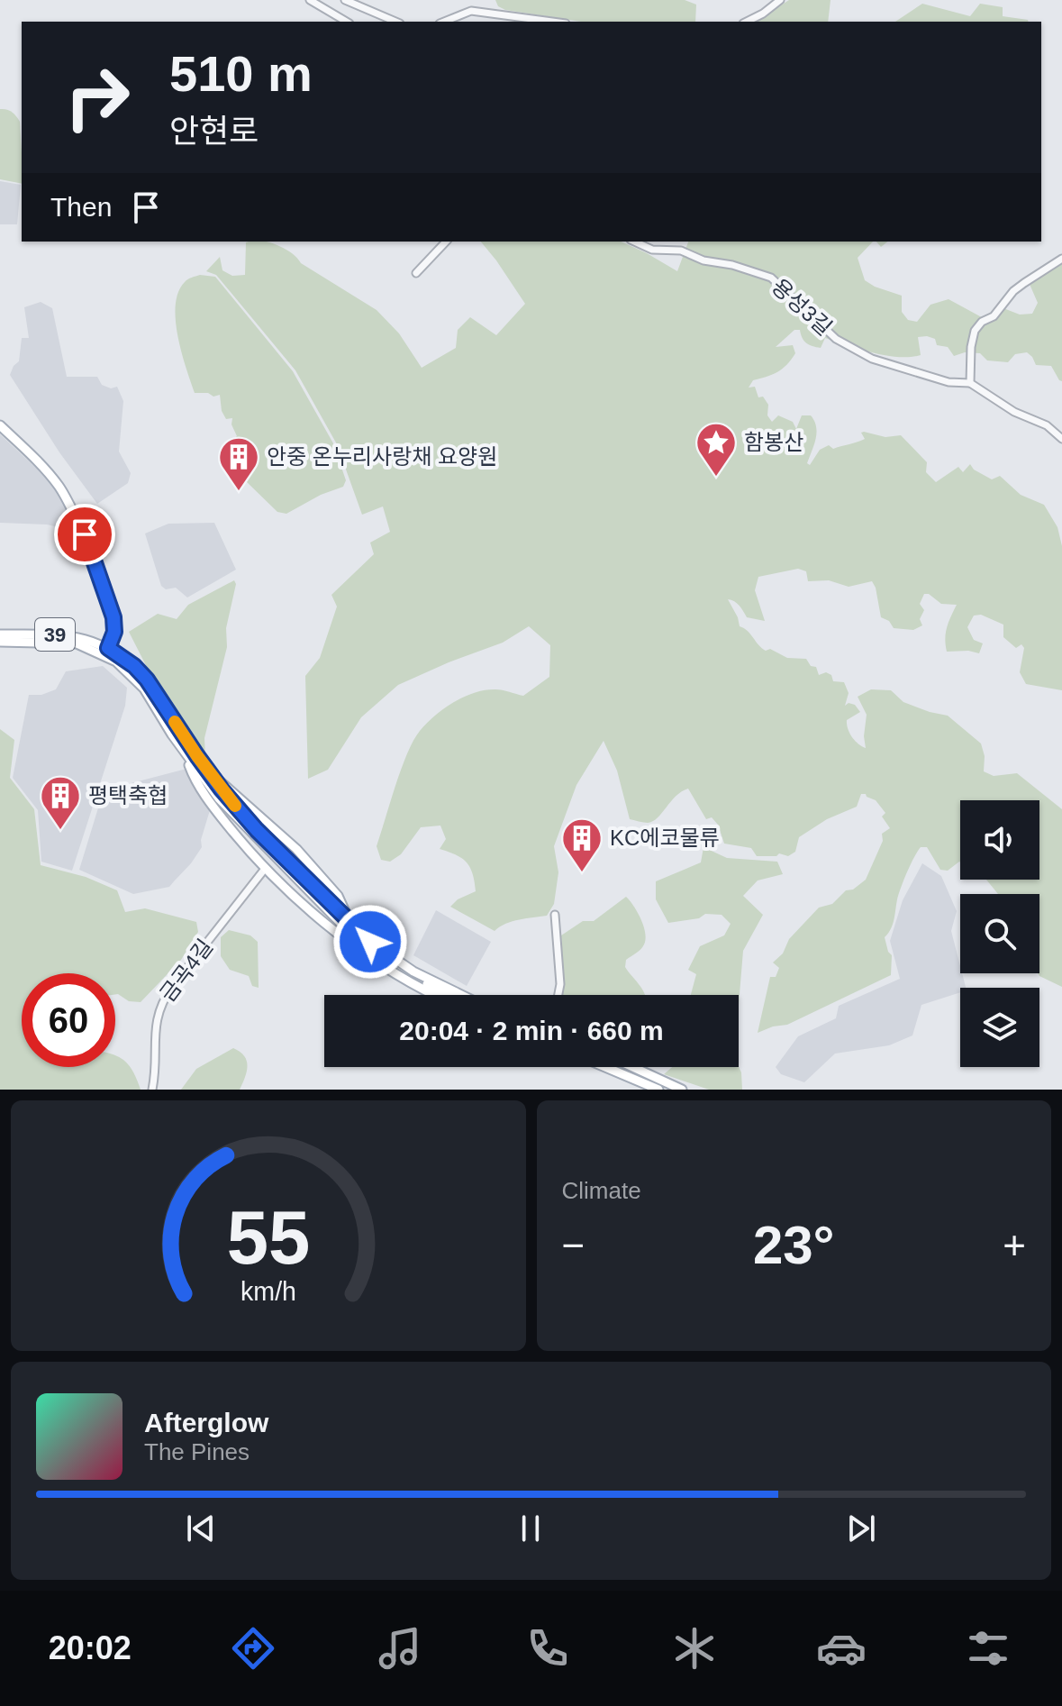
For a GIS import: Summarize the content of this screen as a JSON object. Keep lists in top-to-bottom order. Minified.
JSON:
{"streets":{"main road":["39"],"street":["용성3길","금곡4길"]},"places":{"place":["함봉산"],"building":["안중 온누리사랑채 요양원","평택축협","KC에코물류"]},"page":{"turn":["510 m","안현로"],"then":"Then","limit":"60","trip":"20:04 · 2 min · 660 m","tile":"Climate","heat":["−","23°","+"],"song":["Afterglow","The Pines"],"tabs":"20:02","gauge":["55","km/h"]}}
